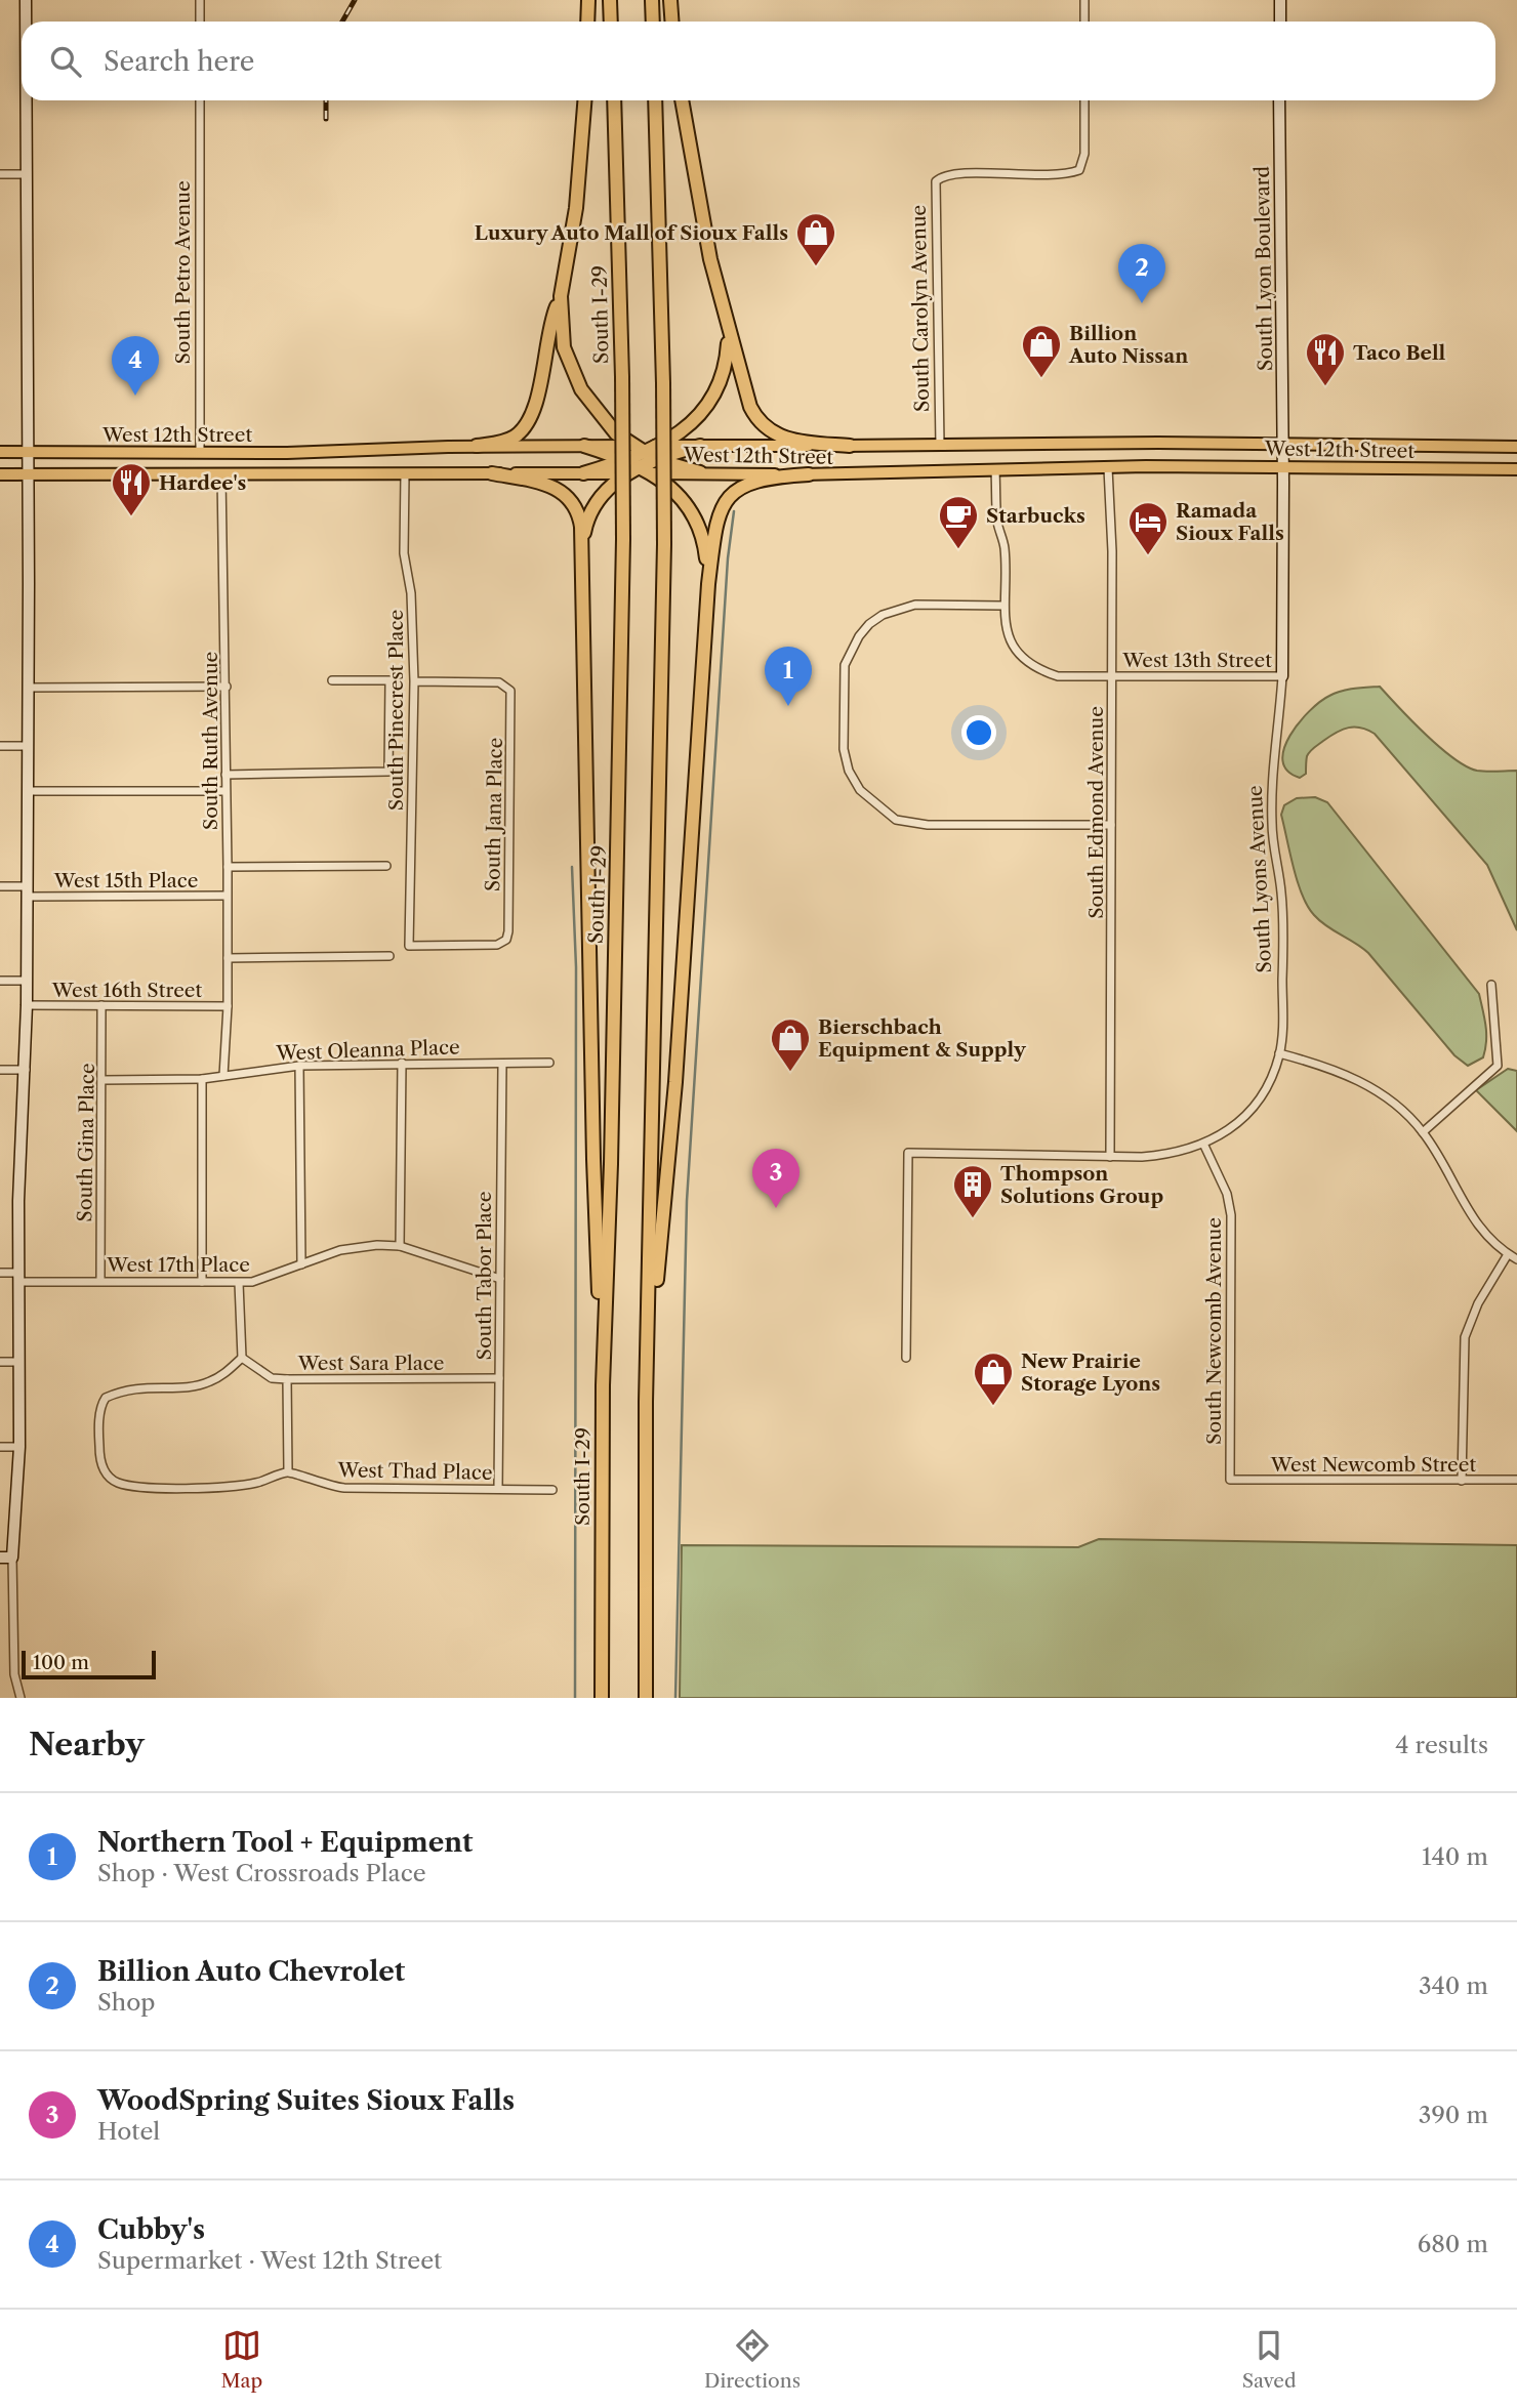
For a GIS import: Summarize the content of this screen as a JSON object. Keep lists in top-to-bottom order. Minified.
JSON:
{"streets":{"highway":["South I-29"],"main road":["West 12th Street"],"street":["South Lyon Boulevard","South Petro Avenue","South Carolyn Avenue","West 13th Street","South Pinecrest Place","South Ruth Avenue","South Edmond Avenue","South Jana Place","South Lyons Avenue","West 15th Place","West 16th Street","West Oleanna Place","South Gina Place","West 17th Place","South Tabor Place","South Newcomb Avenue","West Sara Place","West Newcomb Street","West Thad Place"]},"crossings":[["South Lyon Boulevard","West 12th Street"],["South Lyon Boulevard","South Lyons Avenue"],["South Petro Avenue","West 12th Street"],["South Carolyn Avenue","West 12th Street"],["West 12th Street","West 13th Street"],["West 12th Street","South Pinecrest Place"],["West 12th Street","South Ruth Avenue"],["West 12th Street","South Edmond Avenue"],["West 12th Street","South Lyons Avenue"],["West 13th Street","South Edmond Avenue"],["West 13th Street","South Lyons Avenue"],["South Pinecrest Place","South Jana Place"],["South Ruth Avenue","West 15th Place"],["South Ruth Avenue","West 16th Street"],["South Ruth Avenue","West Oleanna Place"],["South Edmond Avenue","South Lyons Avenue"],["South Lyons Avenue","South Newcomb Avenue"],["West 16th Street","South Gina Place"],["West Oleanna Place","South Gina Place"],["West Oleanna Place","South Tabor Place"],["South Gina Place","West 17th Place"],["West 17th Place","South Tabor Place"],["South Tabor Place","West Sara Place"],["South Tabor Place","West Thad Place"],["South Newcomb Avenue","West Newcomb Street"]],"places":{"shop":["Luxury Auto Mall of Sioux Falls","Billion Auto Nissan","Bierschbach Equipment & Supply","New Prairie Storage Lyons"],"restaurant":["Taco Bell","Hardee's"],"cafe":["Starbucks"],"hotel":["Ramada Sioux Falls"],"building":["Thompson Solutions Group"]},"scale_bar":"100 m","page":{"search":"Search here","pins":["2","4","1","3"],"scale":"100 m","heading":["Nearby","4 results"],"list":[{"mark":"1","name":"Northern Tool + Equipment","note":"Shop · West Crossroads Place","value":"140 m"},{"mark":"2","name":"Billion Auto Chevrolet","note":"Shop","value":"340 m"},{"mark":"3","name":"WoodSpring Suites Sioux Falls","note":"Hotel","value":"390 m"},{"mark":"4","name":"Cubby's","note":"Supermarket · West 12th Street","value":"680 m"}],"nav":["Map","Directions","Saved"]}}
